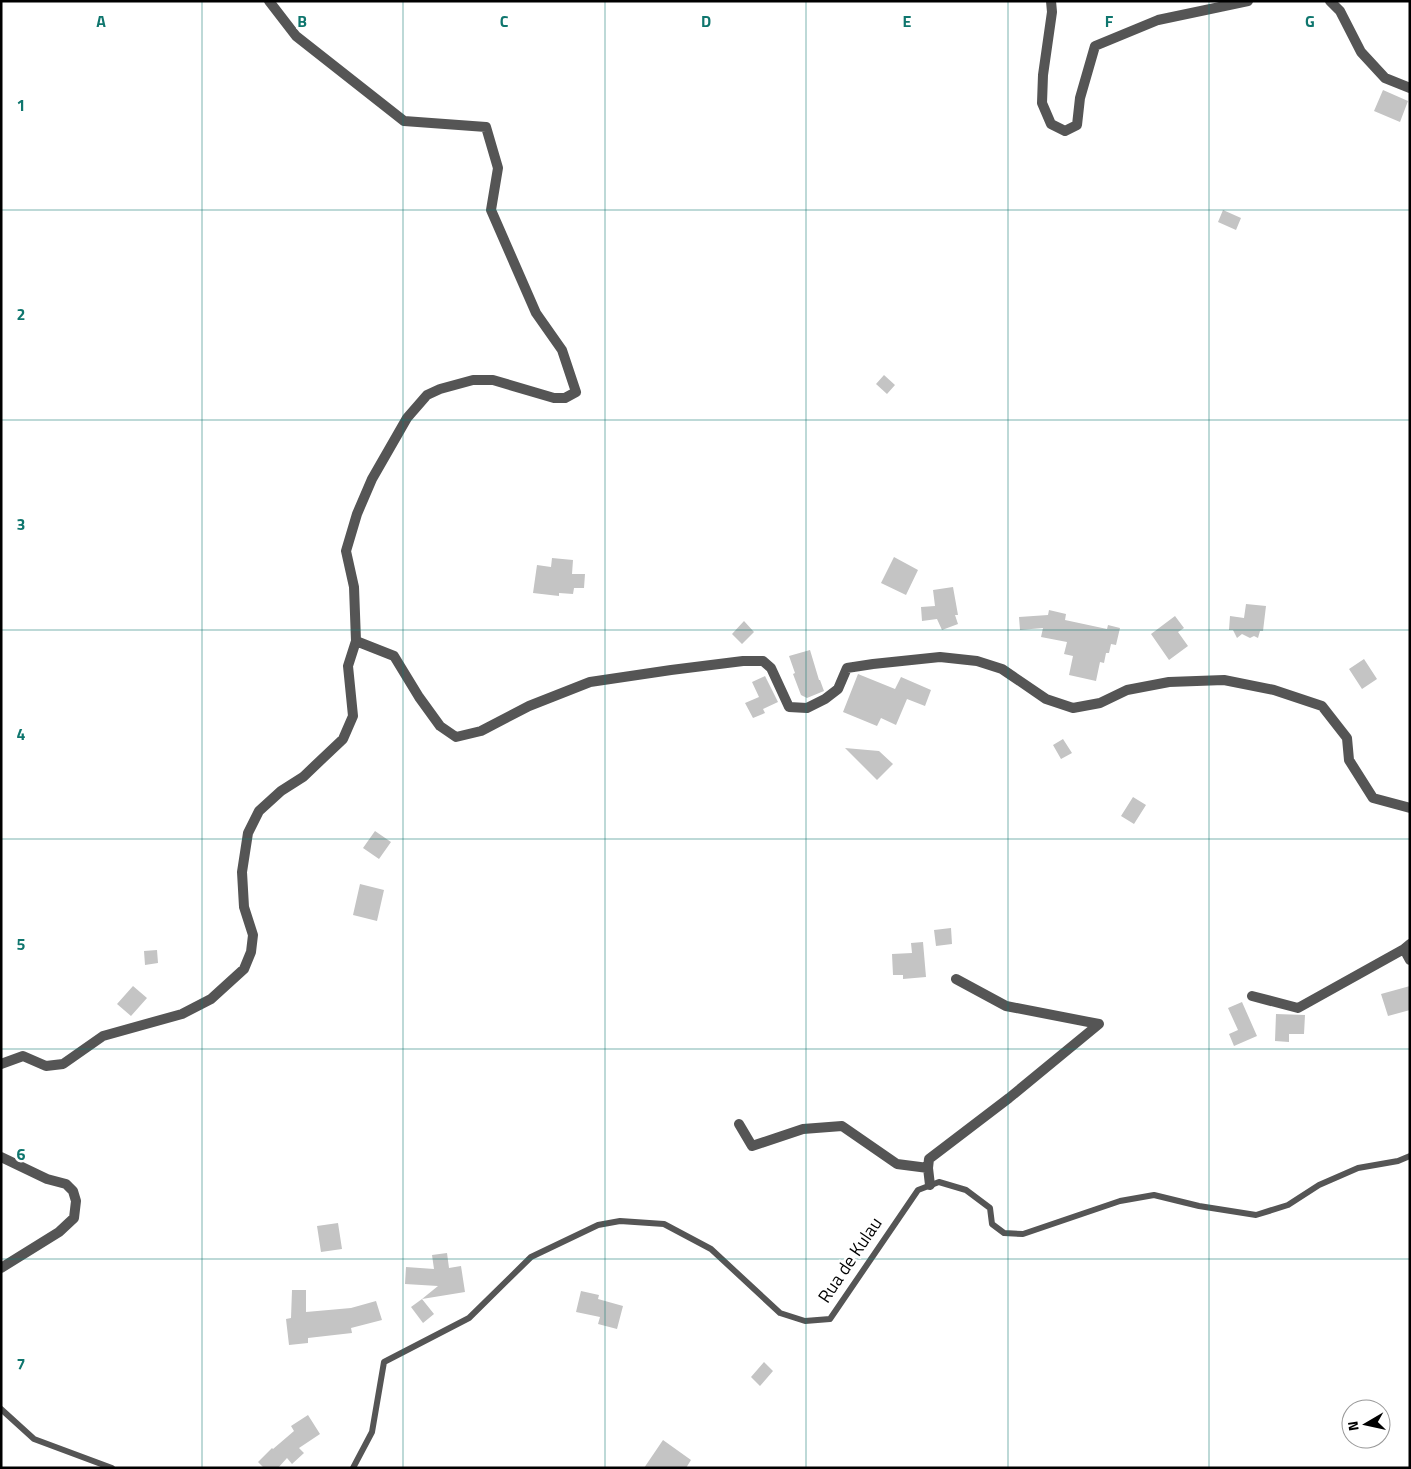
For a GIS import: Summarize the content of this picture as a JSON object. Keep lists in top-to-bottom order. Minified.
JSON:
{"streets":{"lane":["Rua de Kulau"]},"north":"left","grid":{"columns":["A","B","C","D","E","F","G"],"rows":["1","2","3","4","5","6","7"]}}
